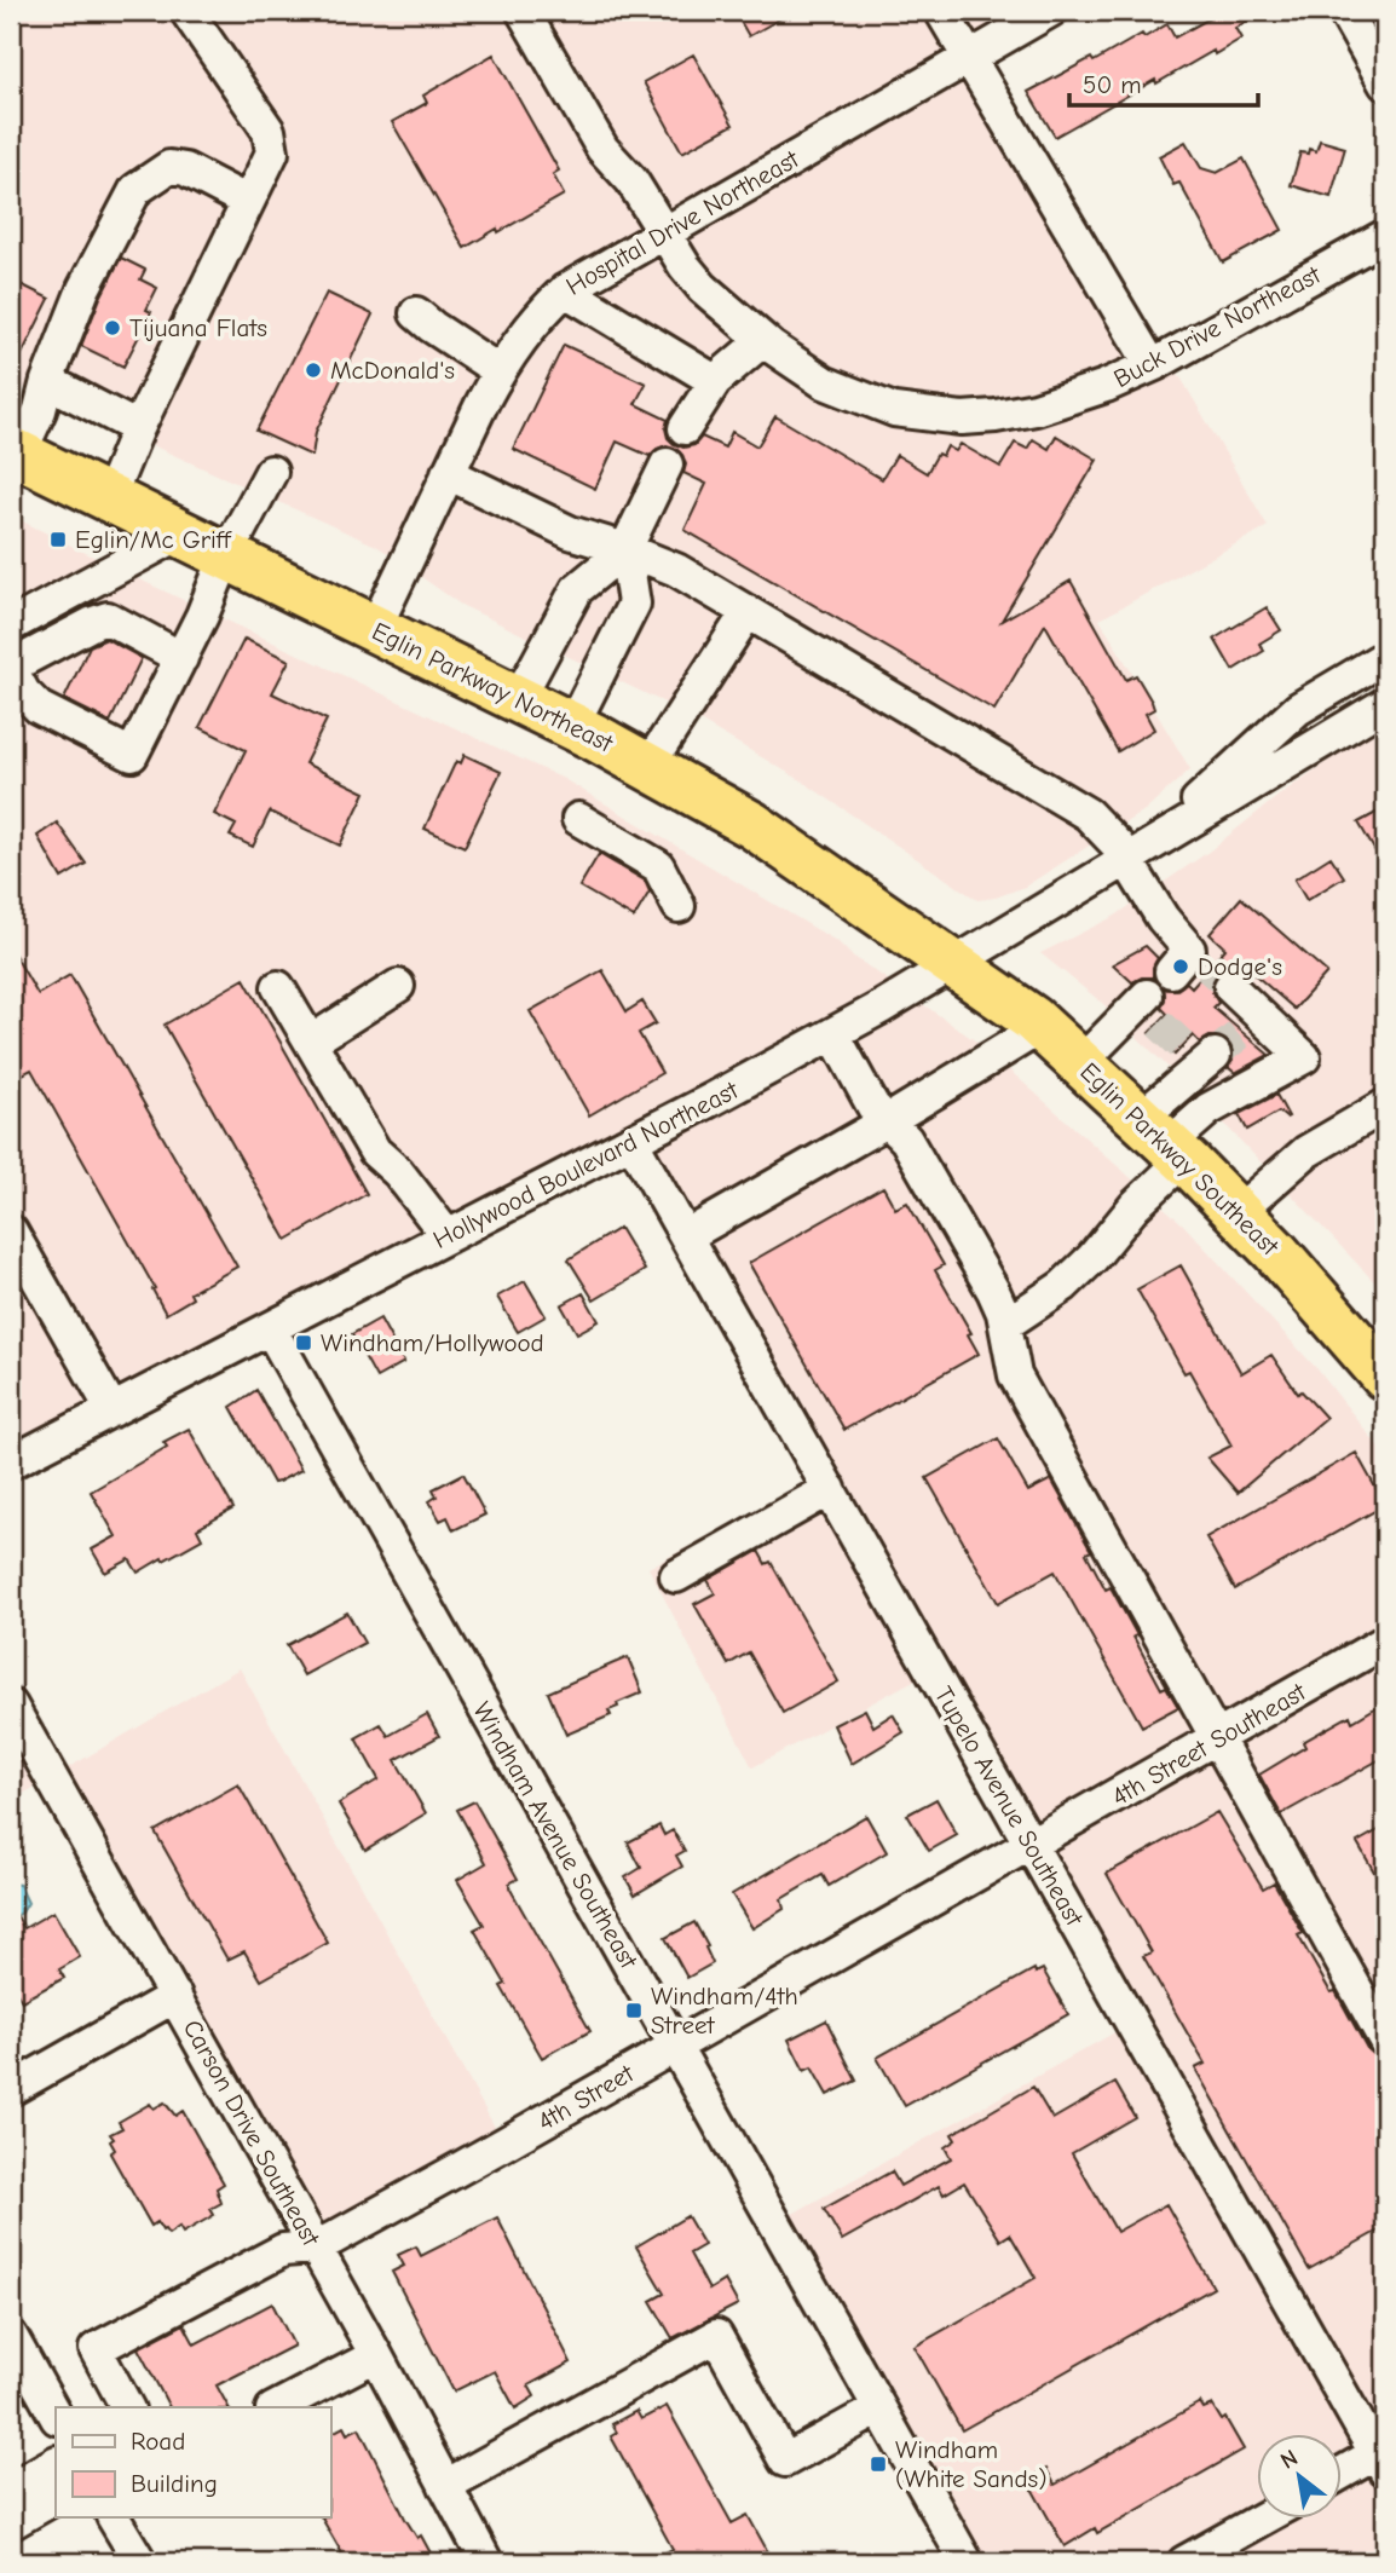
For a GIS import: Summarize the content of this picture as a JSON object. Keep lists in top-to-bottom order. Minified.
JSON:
{"streets":{"highway":["Eglin Parkway Northeast","Eglin Parkway Southeast"],"street":["Hospital Drive Northeast","Buck Drive Northeast","Hollywood Boulevard Northeast","4th Street Southeast","Tupelo Avenue Southeast","Windham Avenue Southeast","4th Street","Carson Drive Southeast"]},"crossings":[["Hospital Drive Northeast","Buck Drive Northeast"],["Hospital Drive Northeast","Eglin Parkway Northeast"],["Eglin Parkway Northeast","Eglin Parkway Southeast"],["Eglin Parkway Northeast","Hollywood Boulevard Northeast"],["Eglin Parkway Southeast","Hollywood Boulevard Northeast"],["Hollywood Boulevard Northeast","Tupelo Avenue Southeast"],["Hollywood Boulevard Northeast","Windham Avenue Southeast"],["4th Street Southeast","Tupelo Avenue Southeast"],["4th Street Southeast","4th Street"],["Tupelo Avenue Southeast","4th Street"],["Windham Avenue Southeast","4th Street"],["4th Street","Carson Drive Southeast"]],"places":{"other":["Tijuana Flats","McDonald's","Dodge's"],"transit":["Eglin/Mc Griff","Windham/Hollywood","Windham/4th Street","Windham (White Sands)"]},"legend":["Road","Building"],"scale_bar":"50 m","north":"top left"}
